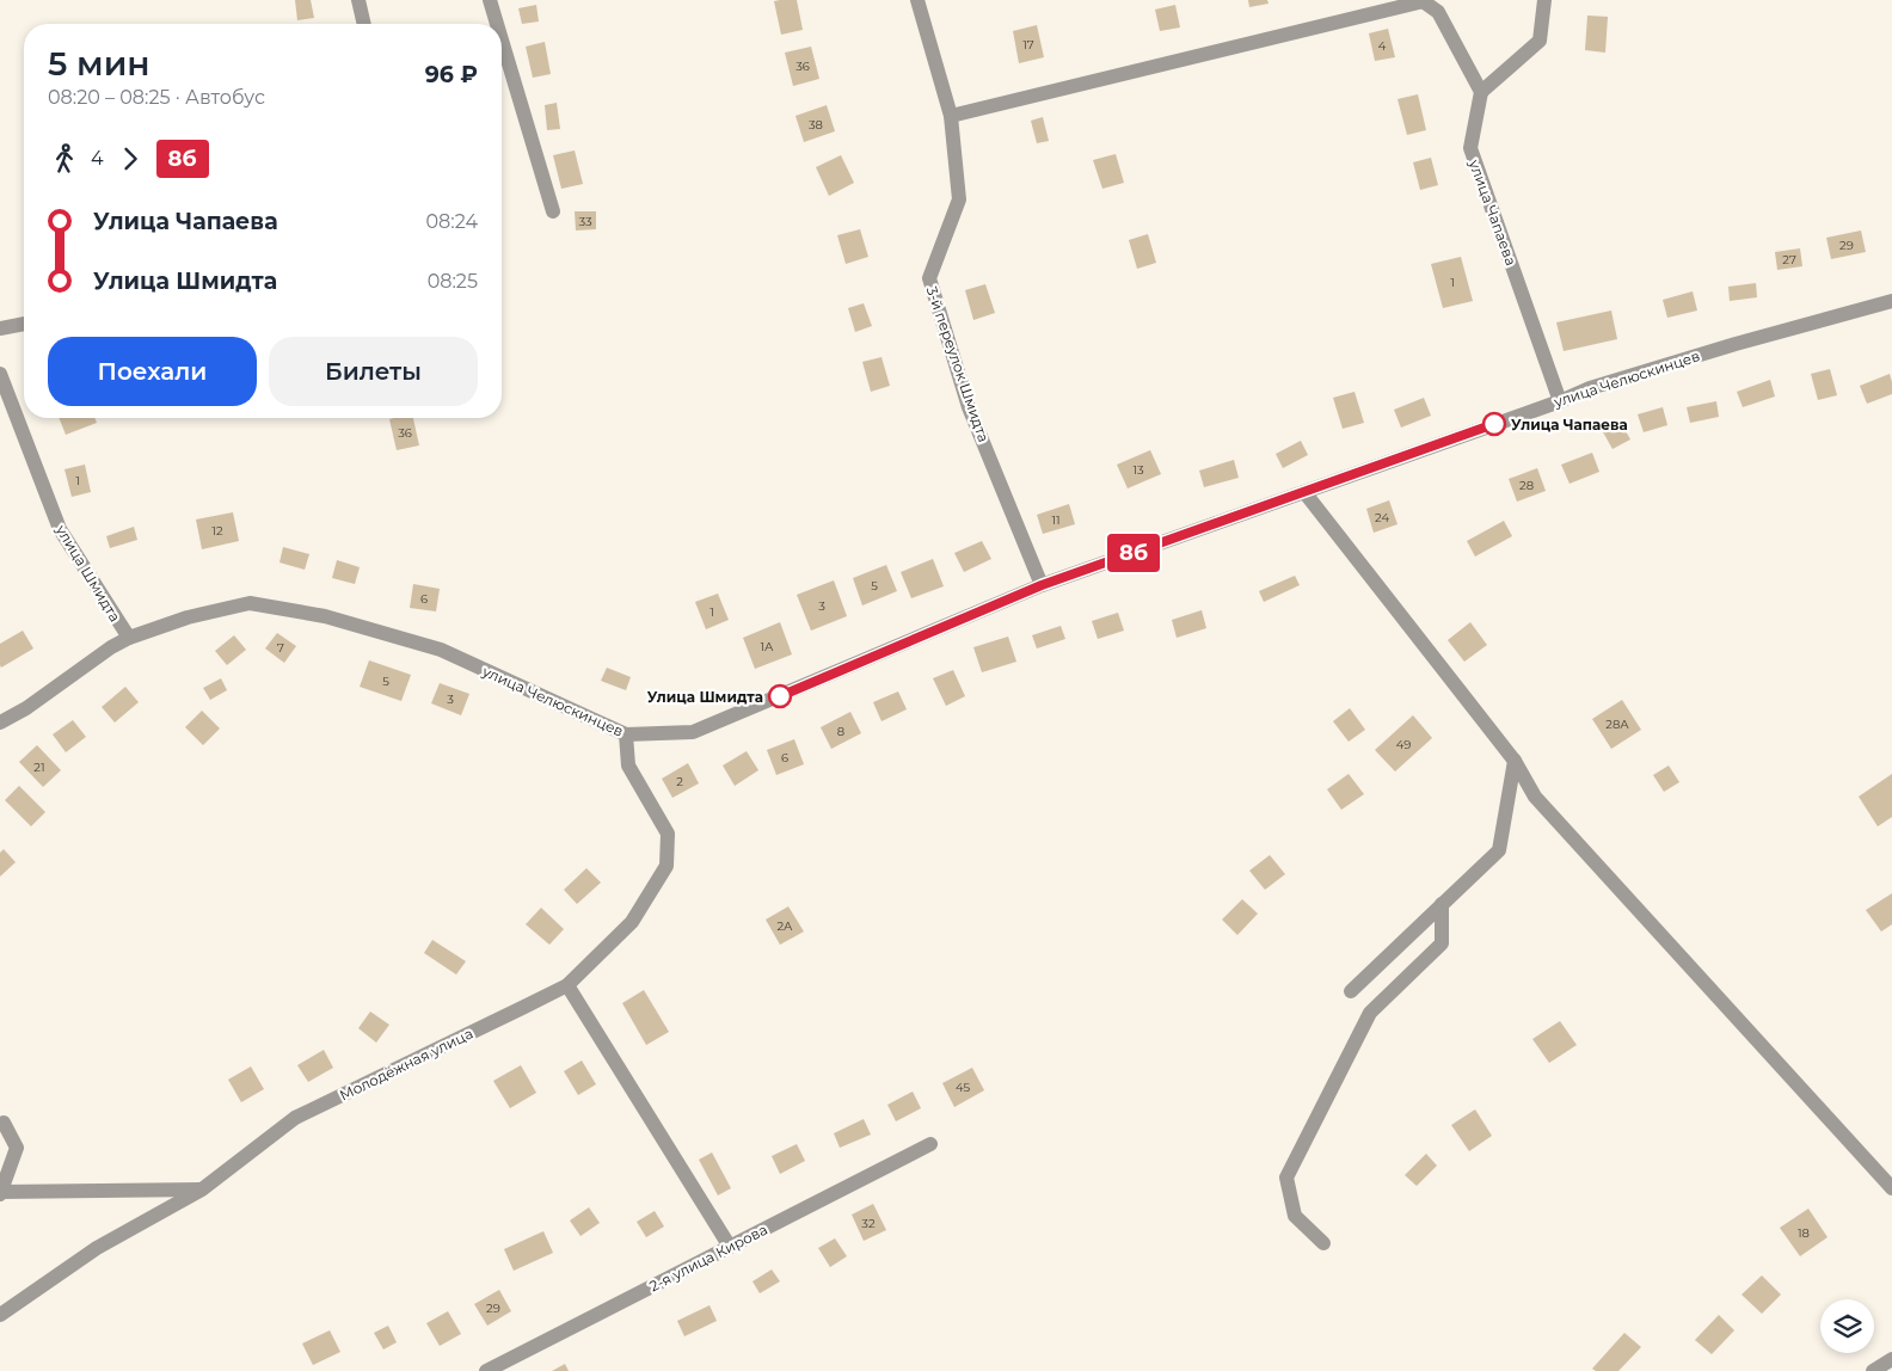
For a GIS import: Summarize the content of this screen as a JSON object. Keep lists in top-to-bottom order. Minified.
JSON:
{"streets":{"street":["улица Чапаева","3-й переулок Шмидта","улица Челюскинцев","улица Шмидта","Молодёжная улица","2-я улица Кирова"]},"crossings":[["улица Чапаева","улица Челюскинцев"],["3-й переулок Шмидта","улица Челюскинцев"],["улица Челюскинцев","улица Шмидта"],["улица Челюскинцев","Молодёжная улица"]],"places":["Улица Чапаева","Улица Шмидта"],"lines":["bus line 8б"],"house_numbers":["17","4","36","38","33","29","27","1","36","13","1","28","24","11","12","5","6","3","1","1А","7","5","3","28А","8","49","6","21","2","2А","45","32","18","29"],"page":{"on_map":"8б","heading":["5 мин","08:20 – 08:25 · Автобус","96 ₽"],"legs":["4","8б"],"list":[{"name":"Улица Чапаева","value":"08:24"},{"name":"Улица Шмидта","value":"08:25"}],"buttons":["Поехали","Билеты"]}}
